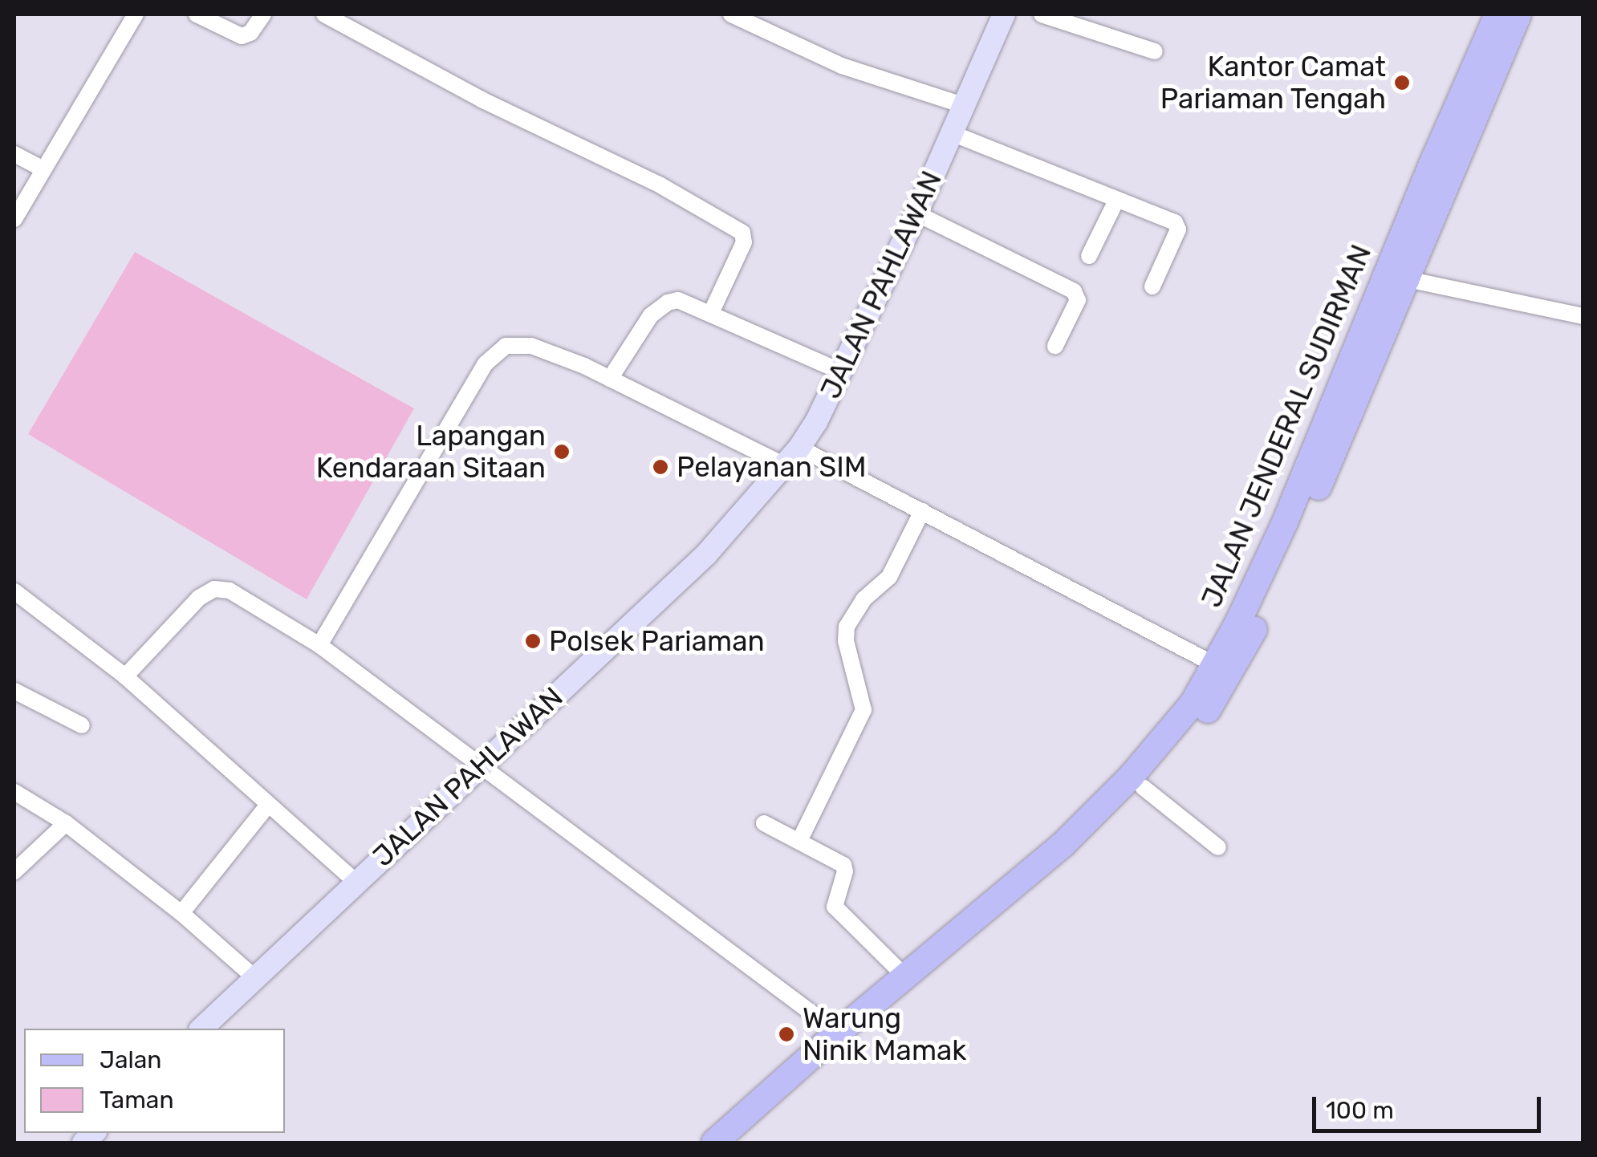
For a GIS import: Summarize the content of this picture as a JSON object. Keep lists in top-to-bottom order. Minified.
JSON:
{"streets":{"main road":["JALAN JENDERAL SUDIRMAN"],"street":["JALAN PAHLAWAN"]},"places":["Kantor Camat Pariaman Tengah","Lapangan Kendaraan Sitaan","Pelayanan SIM","Polsek Pariaman","Warung Ninik Mamak"],"legend":["Jalan","Taman"],"scale_bar":"100 m"}
